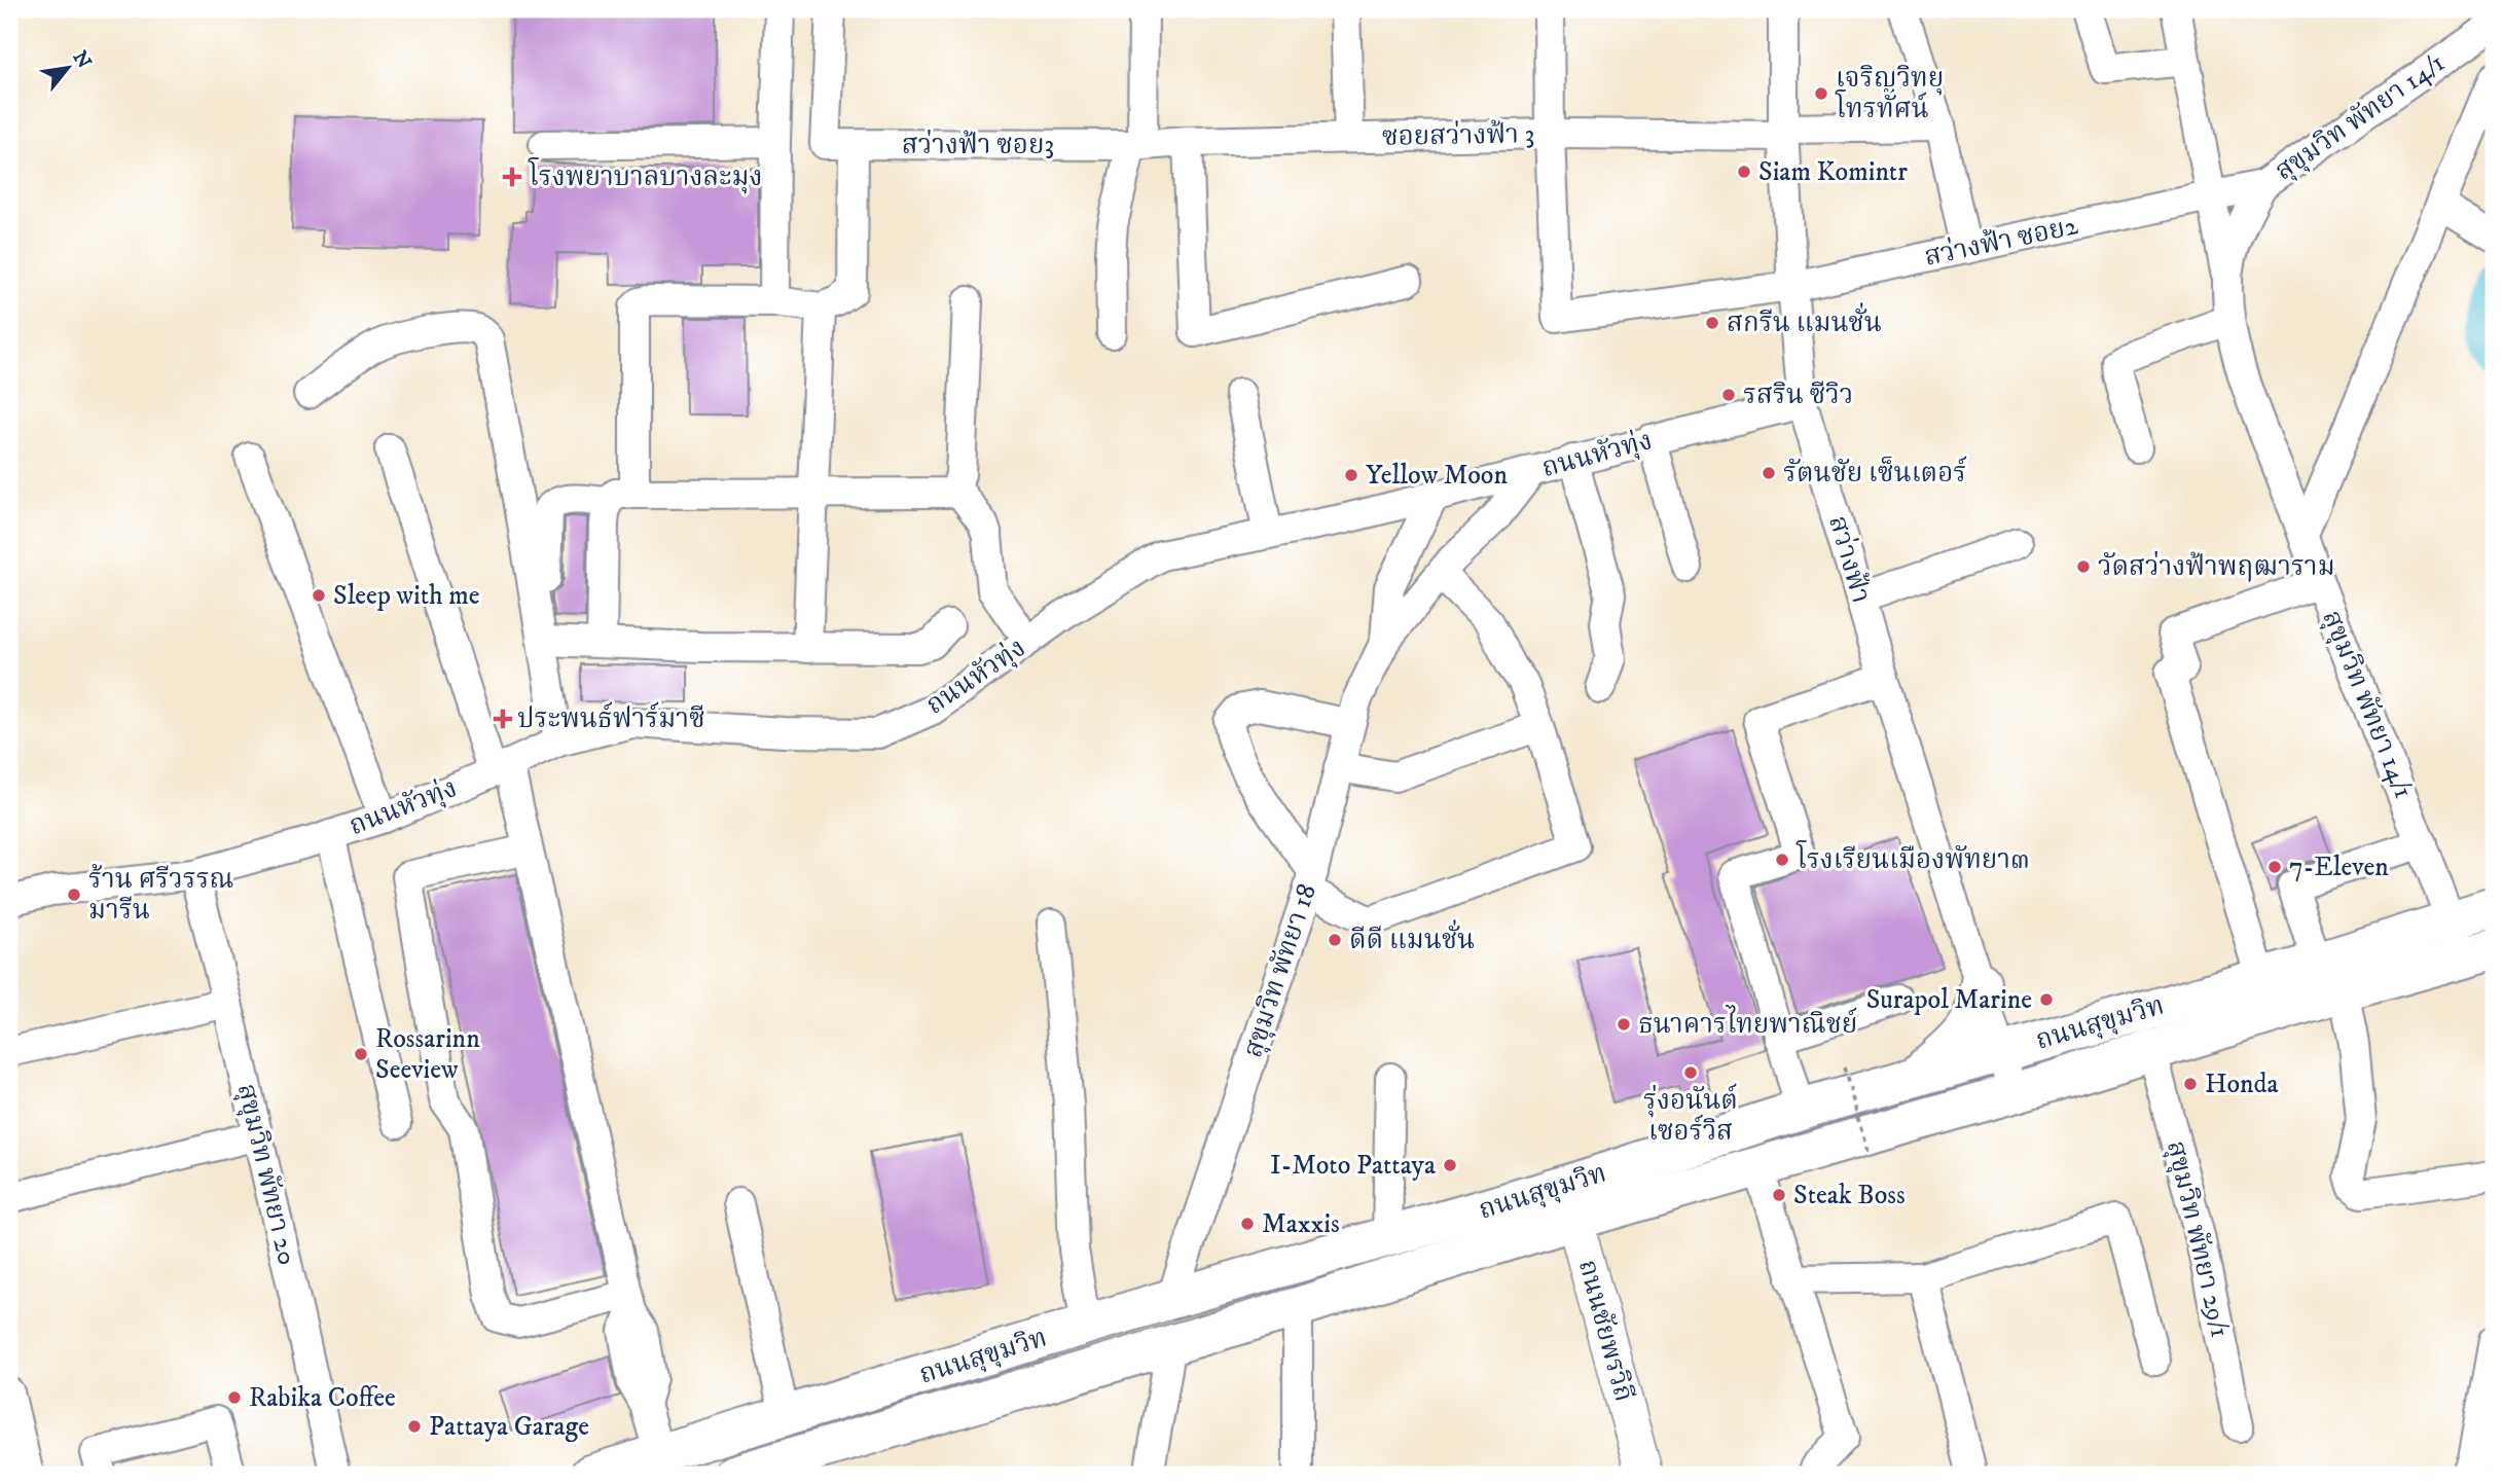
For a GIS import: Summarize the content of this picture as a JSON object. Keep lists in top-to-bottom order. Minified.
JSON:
{"streets":{"highway":["ถนนสุขุมวิท"],"main road":["ถนนชัยพรวิถี"],"street":["สุขุมวิท พัทยา 14/1","ซอยสว่างฟ้า 3","สว่างฟ้า ซอย3","สว่างฟ้า ซอย2","ถนนหัวทุ่ง","สว่างฟ้า","สุขุมวิท พัทยา 18","สุขุมวิท พัทยา 20","สุขุมวิท พัทยา 29/1"]},"crossings":[["สุขุมวิท พัทยา 14/1","สว่างฟ้า ซอย2"],["สุขุมวิท พัทยา 14/1","ถนนสุขุมวิท"],["ซอยสว่างฟ้า 3","สว่างฟ้า ซอย3"],["ซอยสว่างฟ้า 3","สว่างฟ้า ซอย2"],["ซอยสว่างฟ้า 3","สว่างฟ้า"],["สว่างฟ้า ซอย2","สว่างฟ้า"],["ถนนหัวทุ่ง","สว่างฟ้า"],["ถนนหัวทุ่ง","สุขุมวิท พัทยา 18"],["ถนนหัวทุ่ง","สุขุมวิท พัทยา 20"],["สว่างฟ้า","ถนนสุขุมวิท"],["สุขุมวิท พัทยา 18","ถนนสุขุมวิท"],["ถนนสุขุมวิท","สุขุมวิท พัทยา 29/1"],["ถนนสุขุมวิท","ถนนชัยพรวิถี"]],"places":{"other":["เจริญวิทยุ โทรทัศน์","Siam Komintr","สกรีน แมนชั่น","รสริน ซีวิว","รัตนชัย เซ็นเตอร์","Yellow Moon","วัดสว่างฟ้าพฤฒาราม","Sleep with me","โรงเรียนเมืองพัทยา๓","7-Eleven","ร้าน ศรีวรรณ มารีน","ดีดี แมนชั่น","Surapol Marine","ธนาคารไทยพาณิชย์","Rossarinn Seeview","รุ่งอนันต์ เซอร์วิส","Honda","I-Moto Pattaya","Steak Boss","Maxxis","Rabika Coffee","Pattaya Garage"],"health":["โรงพยาบาลบางละมุง","ประพนธ์ฟาร์มาซี"]},"north":"top right"}
